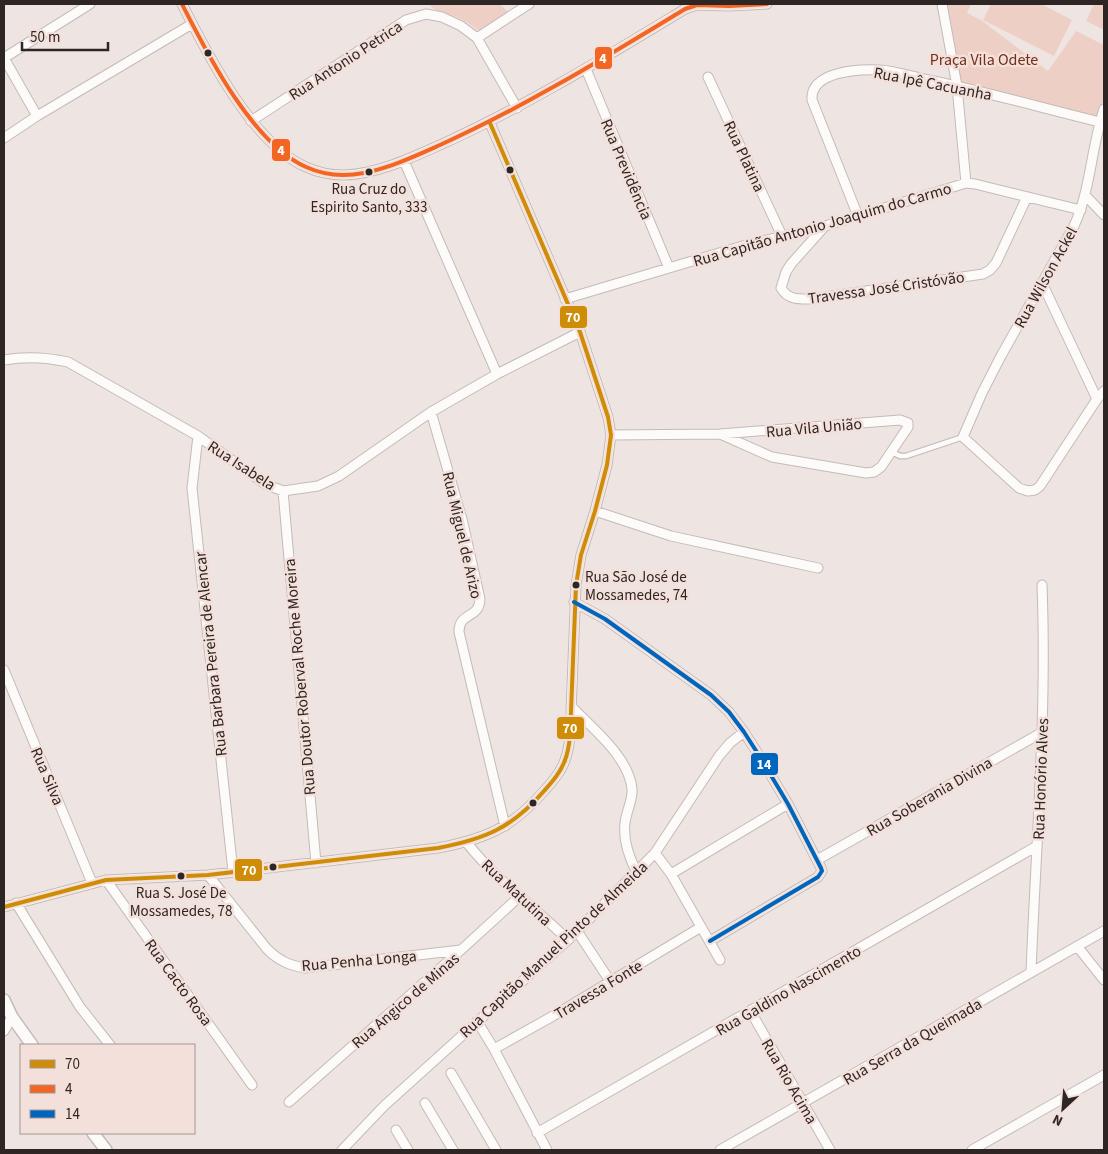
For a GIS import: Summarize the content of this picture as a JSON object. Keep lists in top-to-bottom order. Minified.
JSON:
{"streets":{"street":["Rua Antonio Petrica","Rua Ipê Cacuanha","Rua Platina","Rua Previdência","Rua Capitão Antonio Joaquim do Carmo","Rua Wilson Ackel","Travessa José Cristóvão","Rua Vila União","Rua Isabela","Rua Miguel de Arizo","Rua Barbara Pereira de Alencar","Rua Doutor Roberval Roche Moreira","Rua Silva","Rua Honório Alves","Rua Soberania Divina","Rua Matutina","Rua Capitão Manuel Pinto de Almeida","Rua Penha Longa","Rua Cacto Rosa","Travessa Fonte","Rua Galdino Nascimento","Rua Angico de Minas","Rua Serra da Queimada","Rua Rio Acima"]},"crossings":[["Rua Ipê Cacuanha","Rua Capitão Antonio Joaquim do Carmo"],["Rua Ipê Cacuanha","Rua Wilson Ackel"],["Rua Platina","Rua Capitão Antonio Joaquim do Carmo"],["Rua Previdência","Rua Capitão Antonio Joaquim do Carmo"],["Rua Capitão Antonio Joaquim do Carmo","Rua Wilson Ackel"],["Rua Capitão Antonio Joaquim do Carmo","Travessa José Cristóvão"],["Rua Isabela","Rua Miguel de Arizo"],["Rua Isabela","Rua Barbara Pereira de Alencar"],["Rua Isabela","Rua Doutor Roberval Roche Moreira"],["Rua Honório Alves","Rua Soberania Divina"],["Rua Honório Alves","Rua Galdino Nascimento"],["Rua Honório Alves","Rua Serra da Queimada"],["Rua Matutina","Rua Capitão Manuel Pinto de Almeida"],["Rua Matutina","Rua Angico de Minas"],["Rua Penha Longa","Rua Angico de Minas"],["Rua Galdino Nascimento","Rua Rio Acima"],["Rua Serra da Queimada","Rua Rio Acima"]],"parks":["Praça Vila Odete"],"places":["Rua Cruz do Espirito Santo, 333","Rua São José de Mossamedes, 74","Rua S. José De Mossamedes, 78"],"lines":["transit line 4","transit line 70","transit line 14"],"legend":["70","4","14"],"scale_bar":"50 m","north":"bottom left"}
